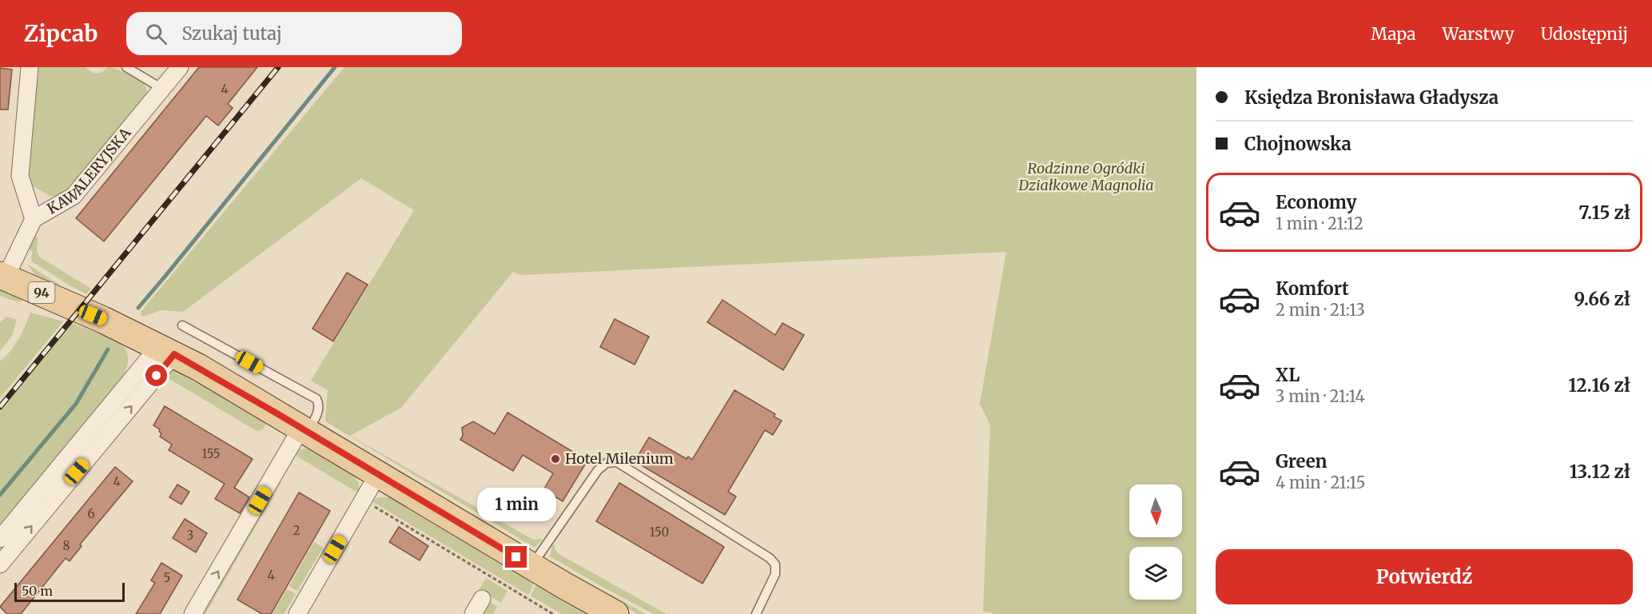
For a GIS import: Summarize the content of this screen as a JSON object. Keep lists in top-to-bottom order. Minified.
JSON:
{"streets":{"main road":["94"],"street":["KAWALERYJSKA"]},"crossings":[["KAWALERYJSKA","94"]],"parks":["Rodzinne Ogródki Działkowe Magnolia"],"places":["Hotel Milenium"],"house_numbers":["4","155","4","6","2","150","3","8","4","5"],"scale_bar":"50 m","north":"bottom","page":{"header":"Zipcab","search":"Szukaj tutaj","nav":["Mapa","Warstwy","Udostępnij"],"banner":["Księdza Bronisława Gładysza","Chojnowska"],"list":[{"name":"Economy","note":"1 min · 21:12","value":"7.15 zł"},{"name":"Komfort","note":"2 min · 21:13","value":"9.66 zł"},{"name":"XL","note":"3 min · 21:14","value":"12.16 zł"},{"name":"Green","note":"4 min · 21:15","value":"13.12 zł"}],"bubble":"1 min","buttons":"Potwierdź","scale":"50 m"}}
